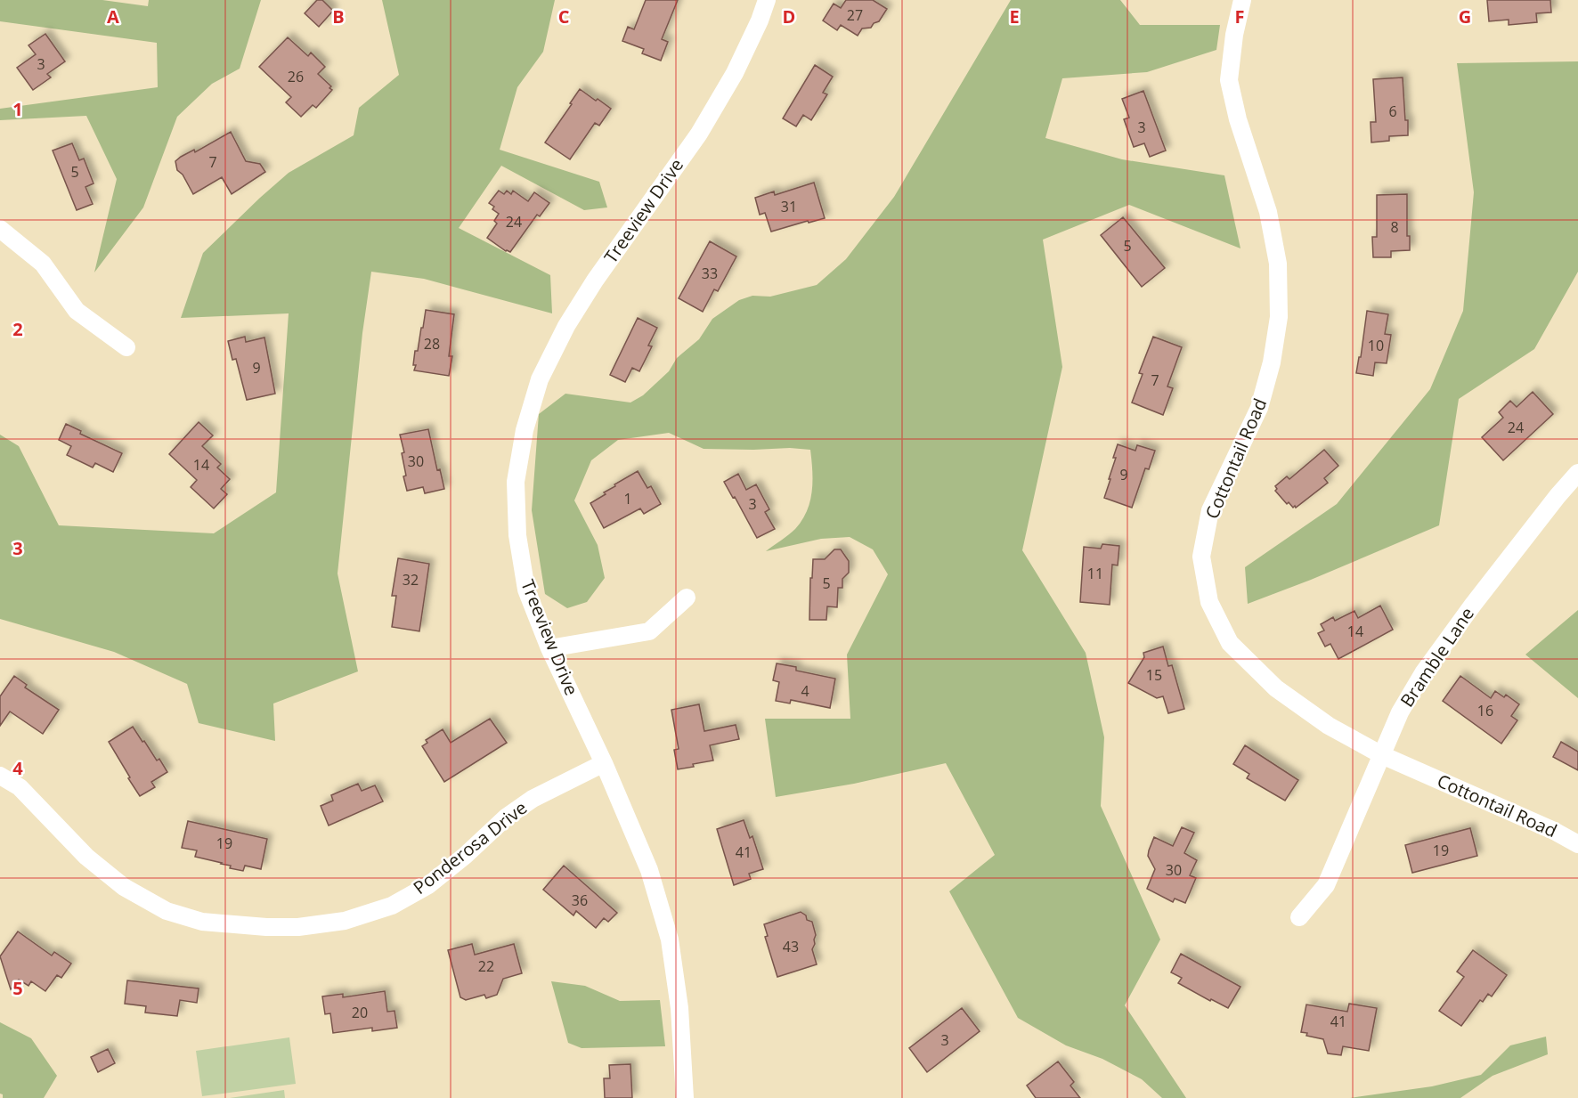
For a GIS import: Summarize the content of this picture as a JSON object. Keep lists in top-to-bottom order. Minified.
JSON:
{"streets":{"street":["Treeview Drive","Cottontail Road","Bramble Lane","Ponderosa Drive"]},"crossings":[["Treeview Drive","Ponderosa Drive"],["Cottontail Road","Bramble Lane"]],"house_numbers":["27","3","26","6","3","7","5","31","24","8","5","33","28","10","9","7","24","30","14","9","1","3","11","32","5","14","15","4","16","19","19","41","30","36","43","22","20","41","3"],"grid":{"columns":["A","B","C","D","E","F","G"],"rows":["1","2","3","4","5"]}}
